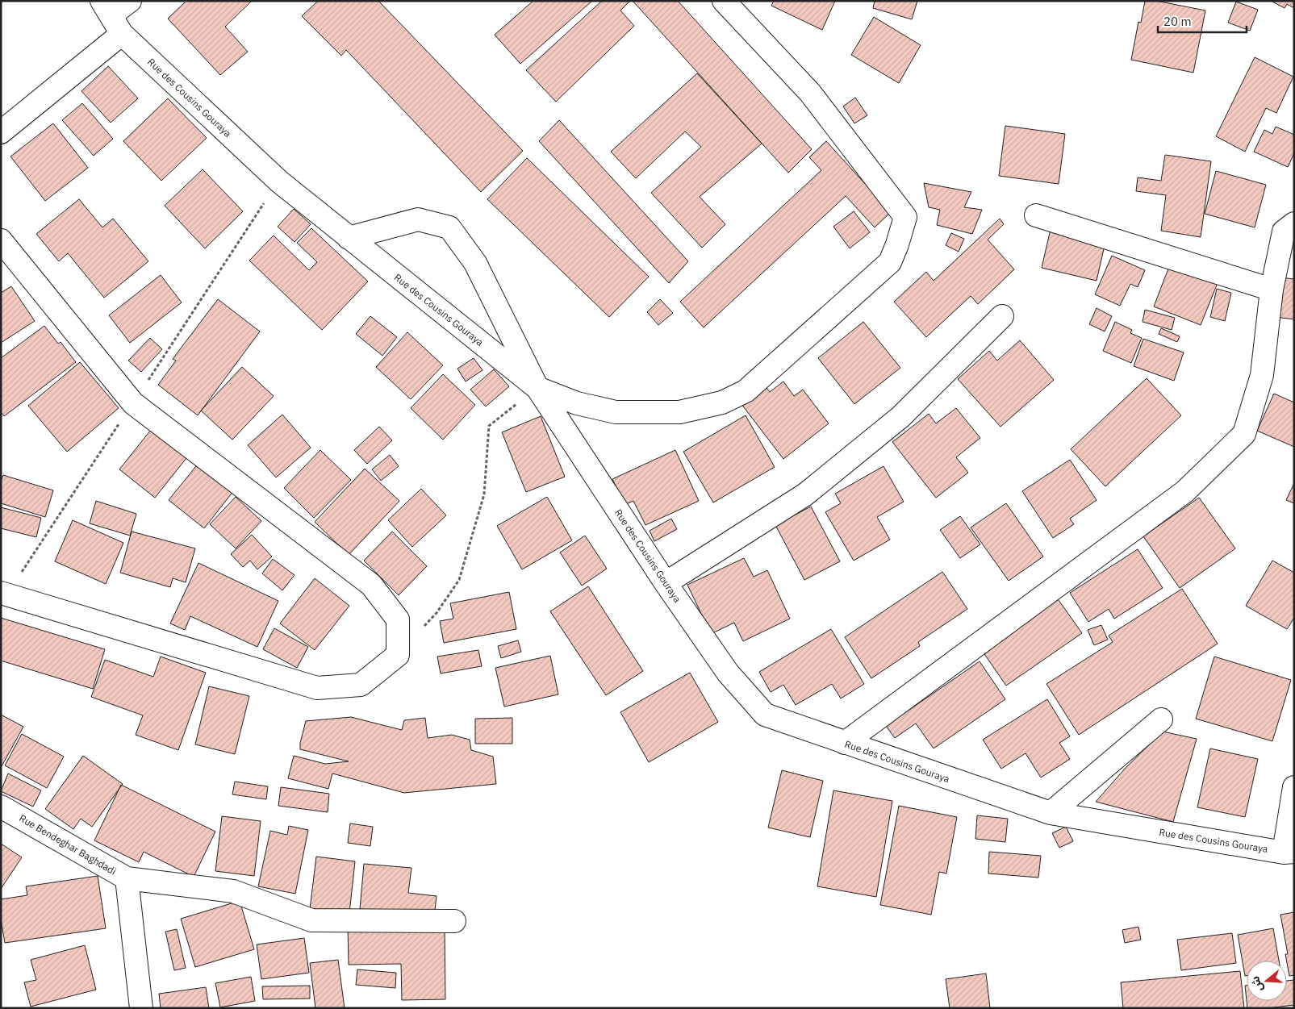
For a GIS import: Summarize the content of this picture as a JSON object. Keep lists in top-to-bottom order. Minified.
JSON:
{"streets":{"street":["Rue des Cousins Gouraya","Rue Bendeghar Baghdadi"]},"scale_bar":"20 m","north":"left"}
